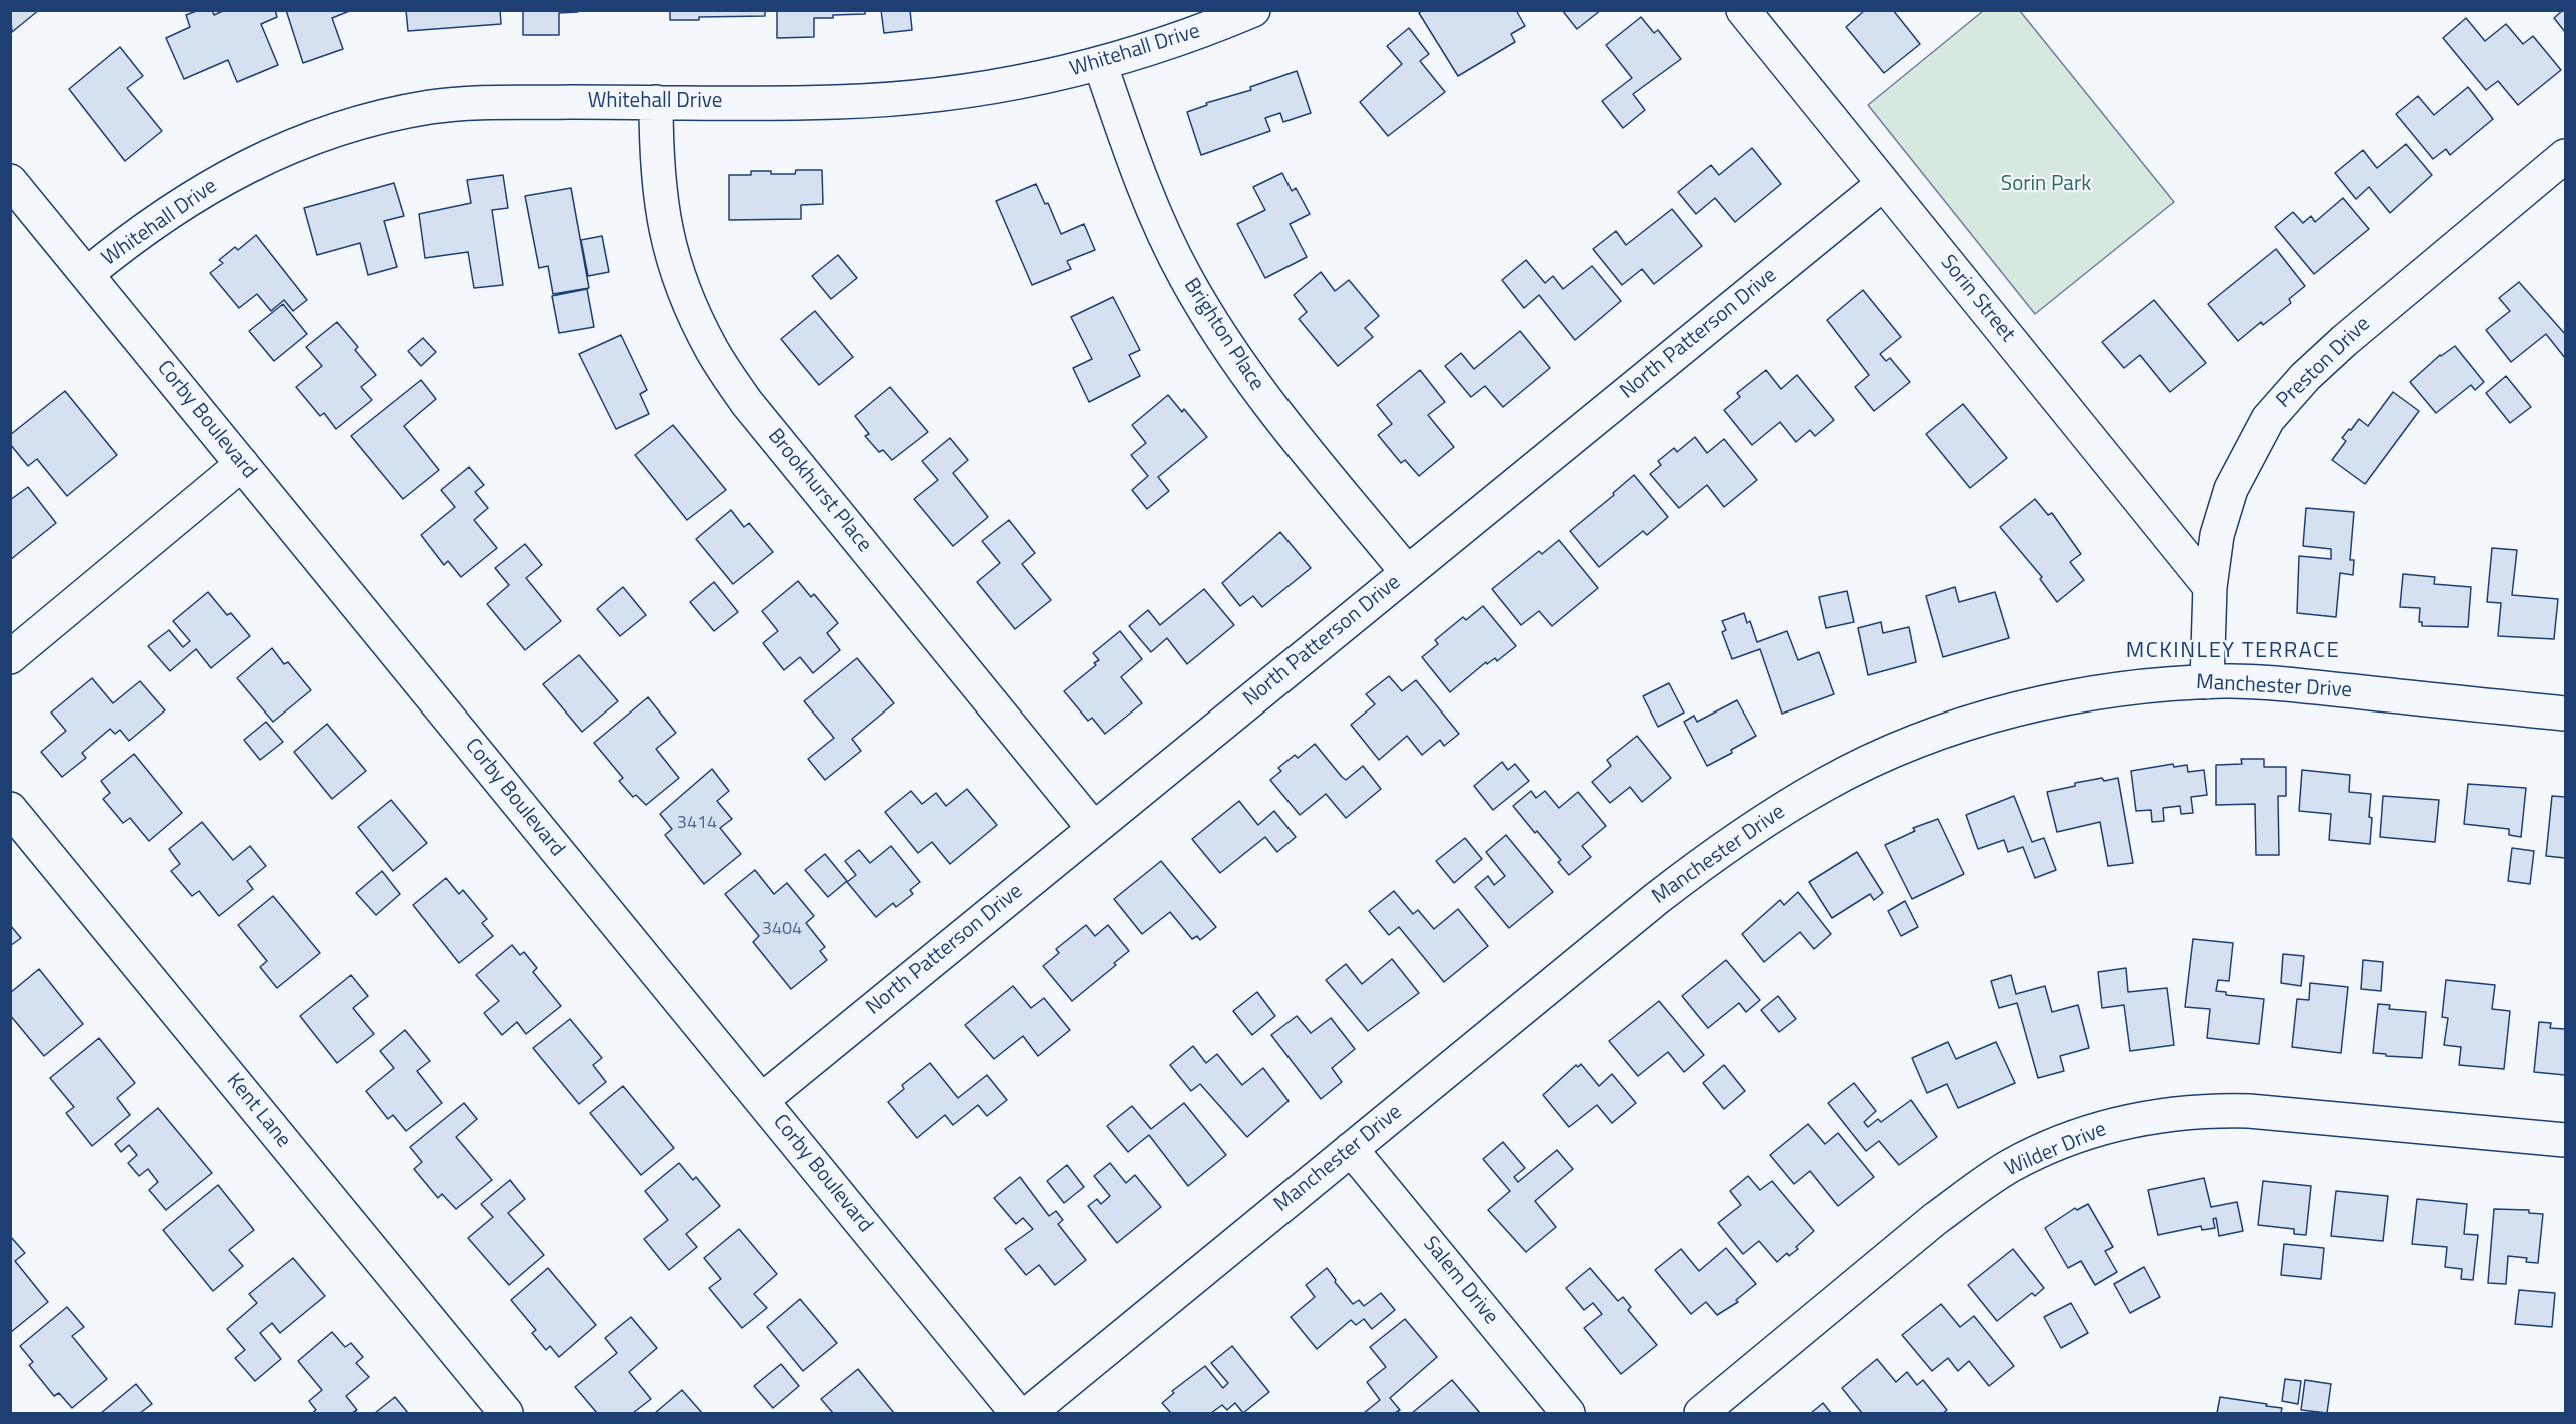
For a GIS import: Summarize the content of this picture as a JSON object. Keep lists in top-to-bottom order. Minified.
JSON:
{"streets":{"street":["Whitehall Drive","Sorin Street","North Patterson Drive","Brighton Place","Preston Drive","Corby Boulevard","Brookhurst Place","Manchester Drive","Kent Lane","Wilder Drive","Salem Drive"]},"crossings":[["Whitehall Drive","Brighton Place"],["Whitehall Drive","Corby Boulevard"],["Whitehall Drive","Brookhurst Place"],["Sorin Street","North Patterson Drive"],["Sorin Street","Preston Drive"],["North Patterson Drive","Brighton Place"],["North Patterson Drive","Corby Boulevard"],["North Patterson Drive","Brookhurst Place"],["Preston Drive","Manchester Drive"],["Manchester Drive","Salem Drive"]],"districts":["MCKINLEY TERRACE"],"parks":["Sorin Park"],"house_numbers":["3414","3404"]}
